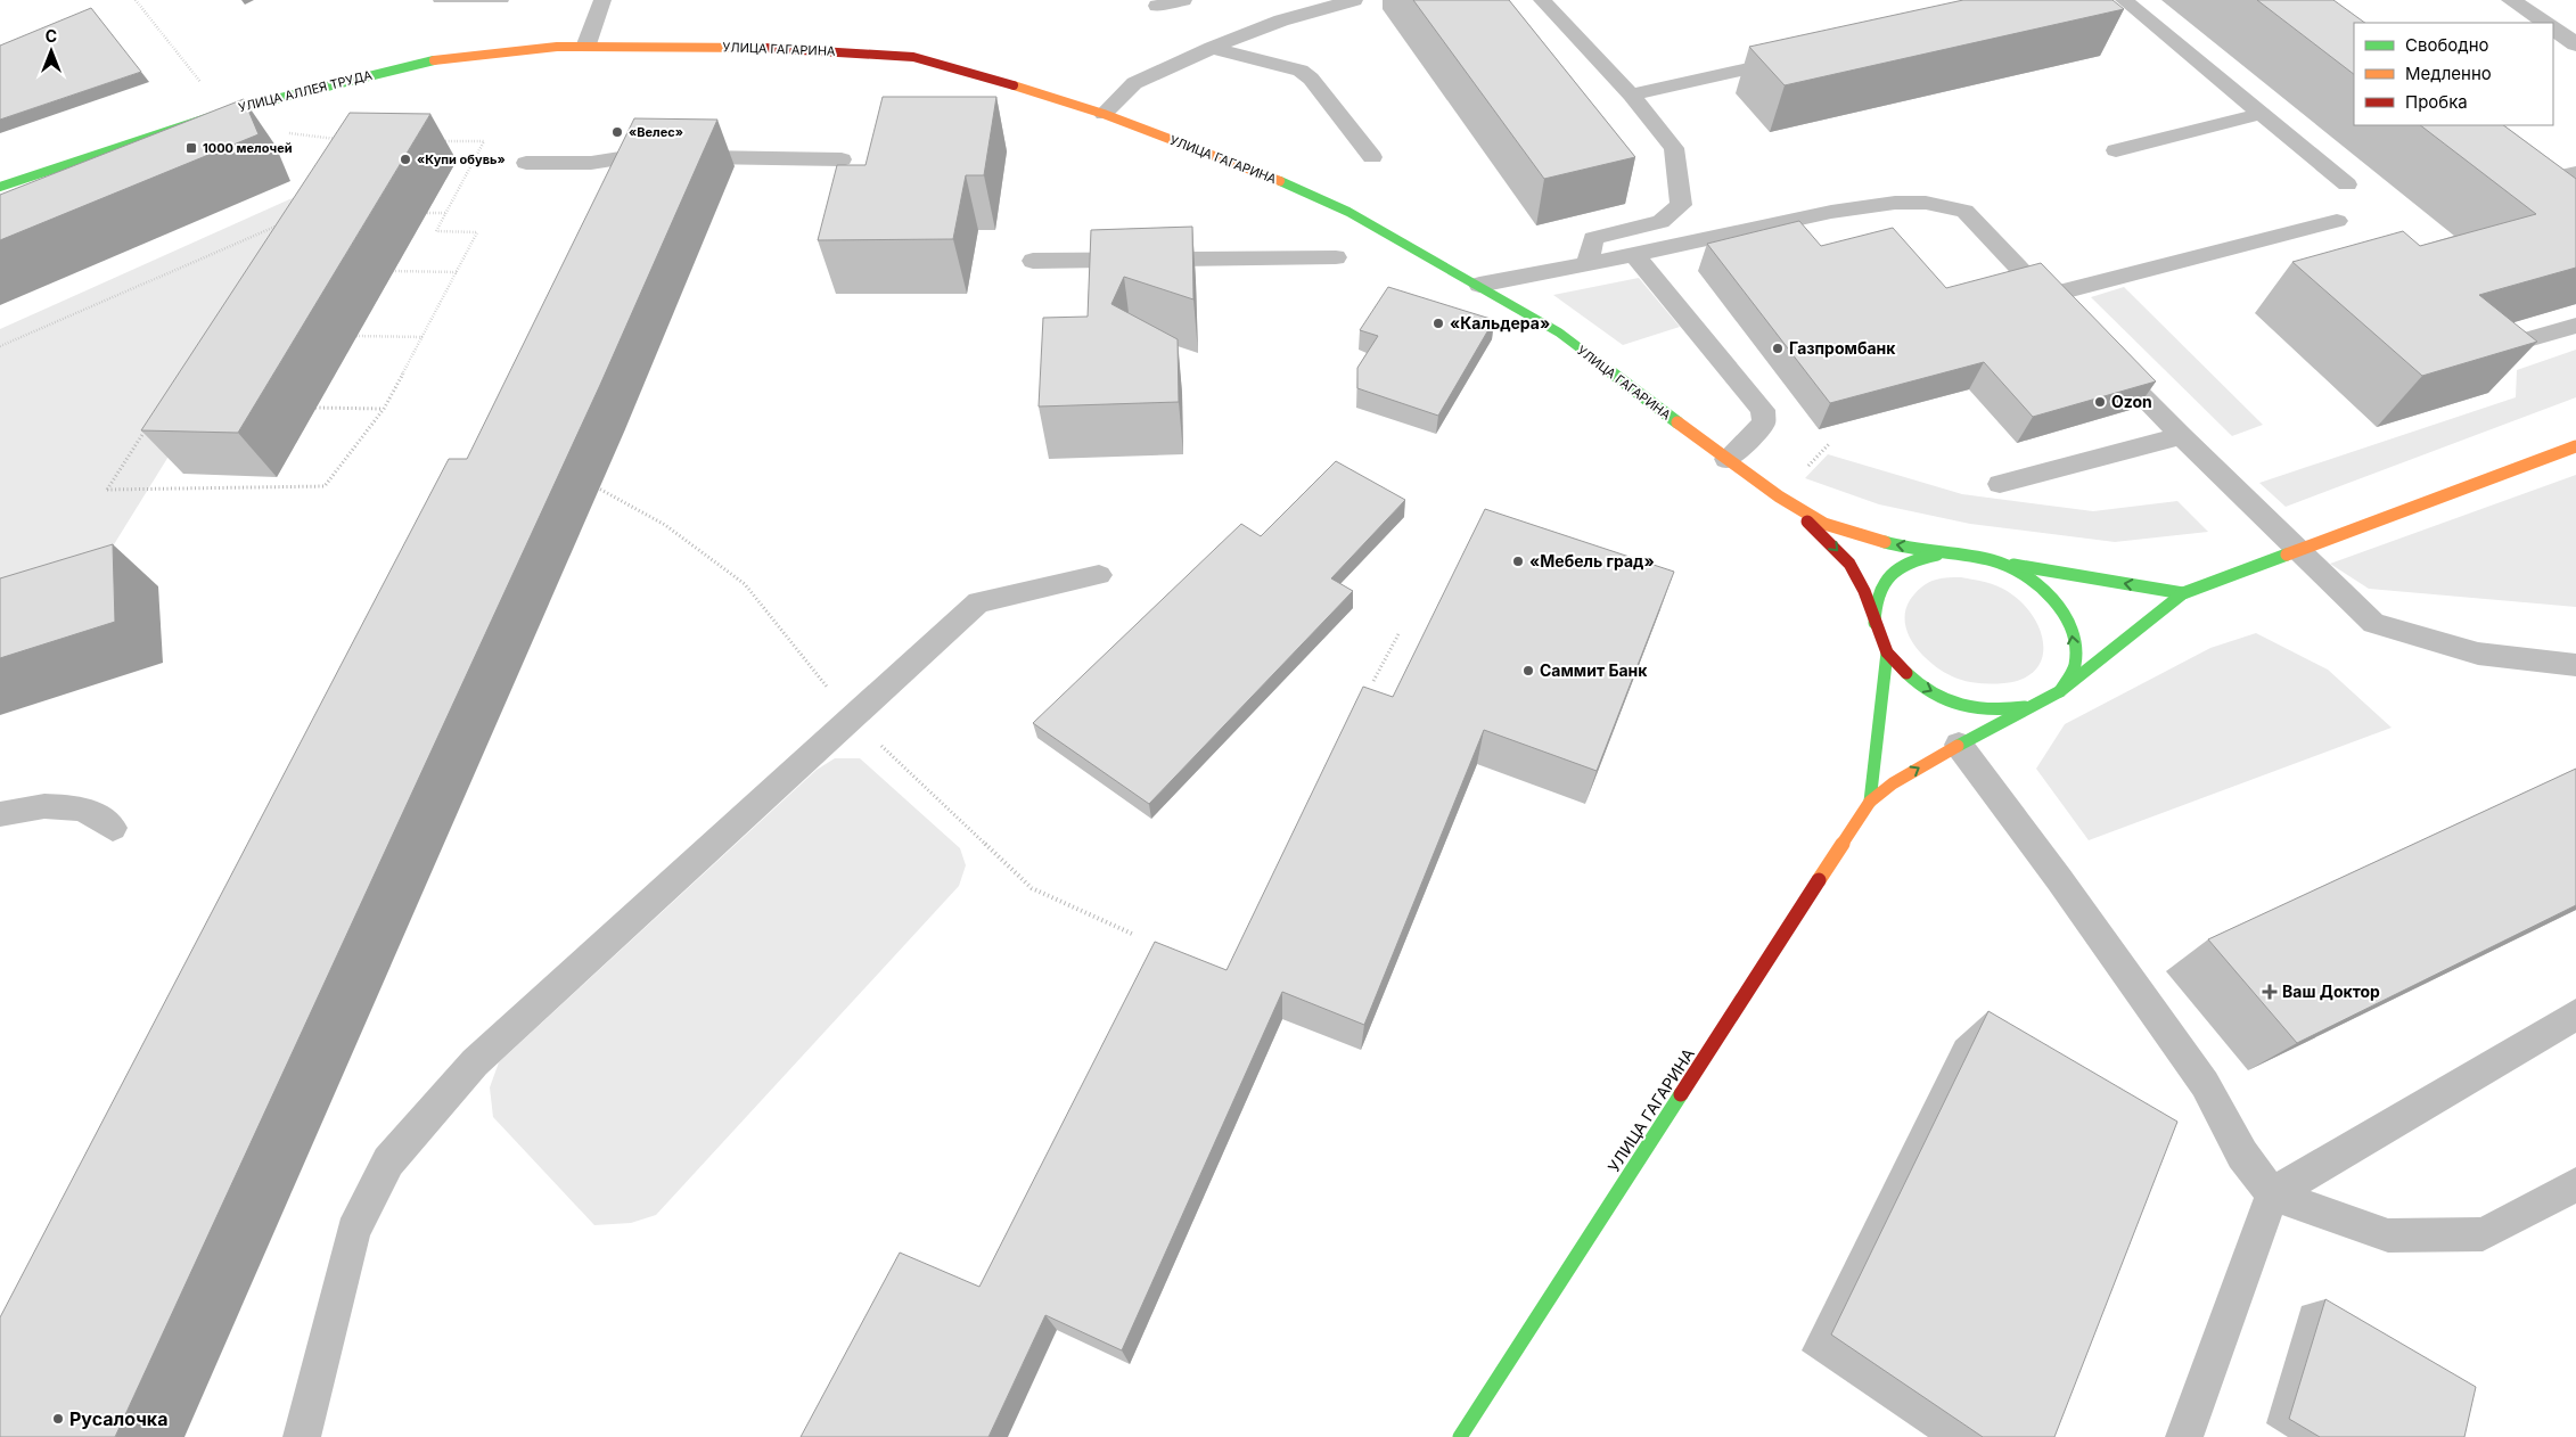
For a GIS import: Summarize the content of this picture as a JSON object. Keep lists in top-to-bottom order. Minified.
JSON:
{"streets":{"street":["УЛИЦА ГАГАРИНА","УЛИЦА АЛЛЕЯ ТРУДА"]},"crossings":[["УЛИЦА ГАГАРИНА","УЛИЦА АЛЛЕЯ ТРУДА"]],"places":{"other":["«Велес»","«Купи обувь»","«Кальдера»","Газпромбанк","Ozon","«Мебель град»","Саммит Банк","Русалочка"],"transit":["1000 мелочей"],"health":["Ваш Доктор"]},"legend":["Свободно","Медленно","Пробка"],"north":"top"}
